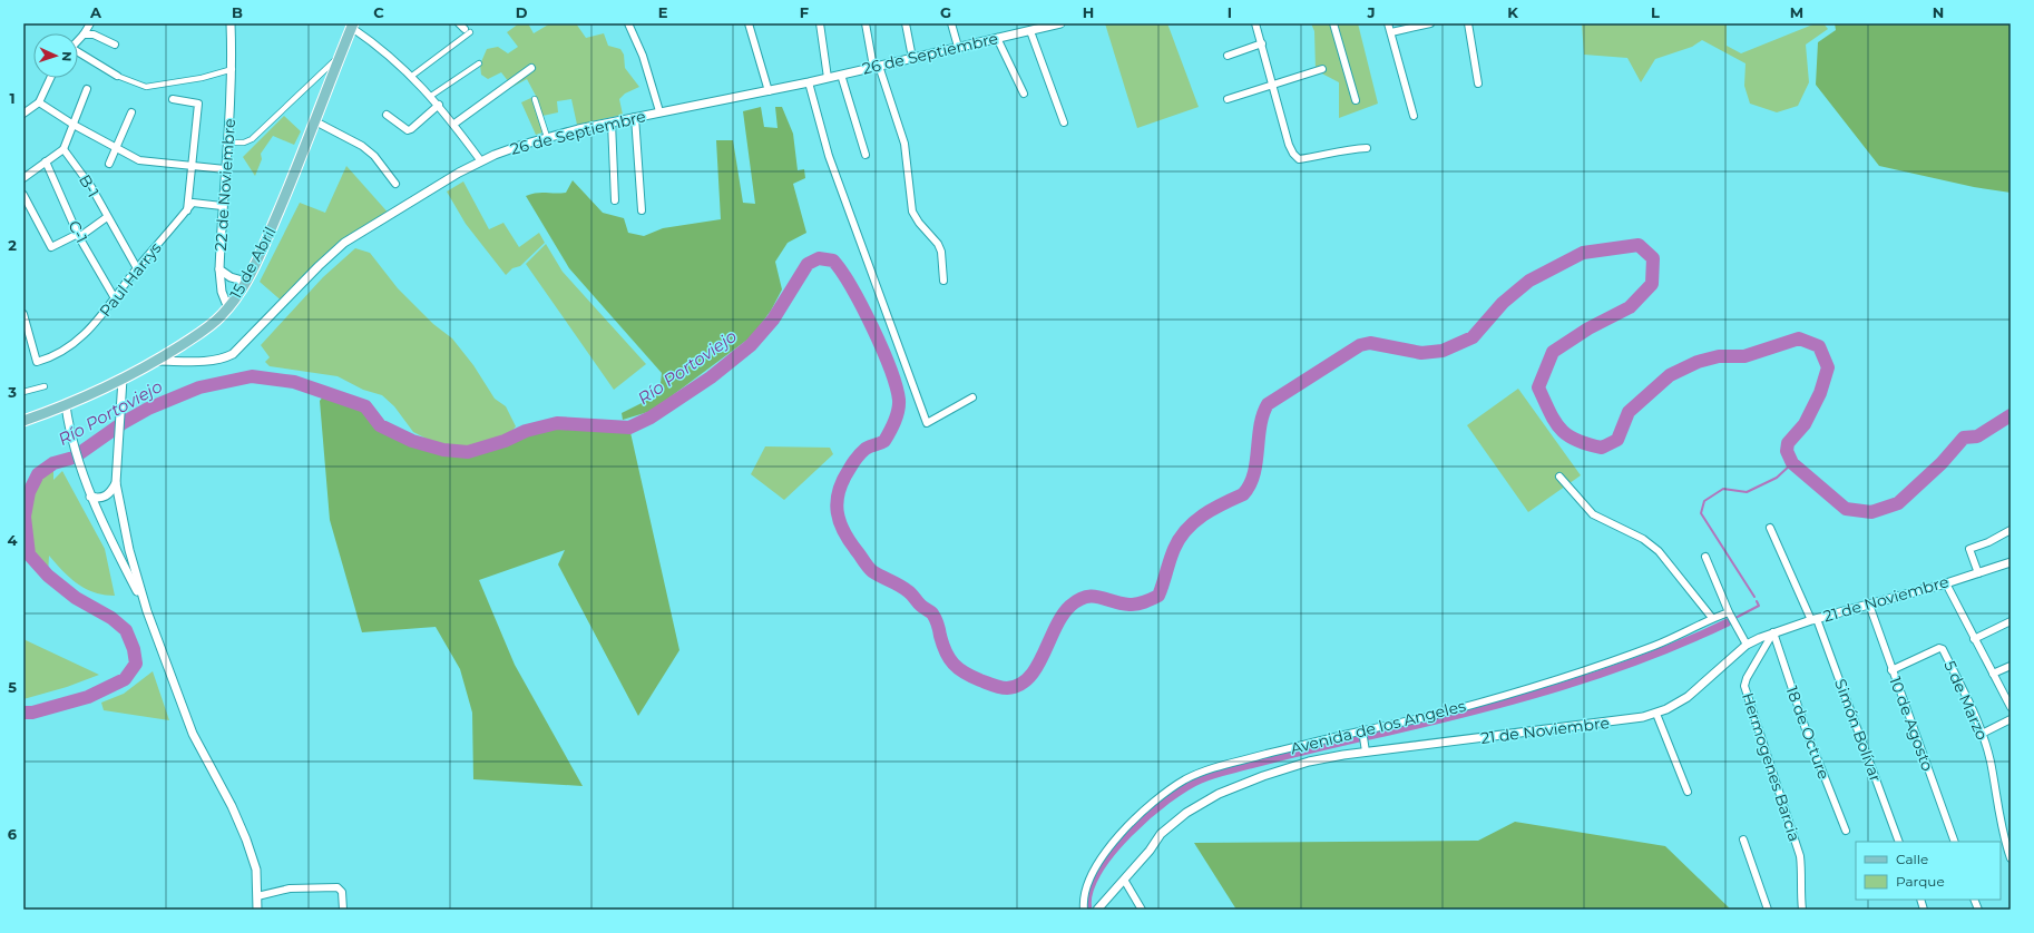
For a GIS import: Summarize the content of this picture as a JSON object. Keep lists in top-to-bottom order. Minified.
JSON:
{"streets":{"main road":["15 de Abril"],"street":["26 de Septiembre","22 de Noviembre","B-1","C-1","Paul Harrys","21 de Noviembre","5 de Marzo","10 de Agosto","Avenida de los Angeles","Simón Bolívar","18 de Octure","Hermogenes Barcia"]},"crossings":[["26 de Septiembre","15 de Abril"],["22 de Noviembre","15 de Abril"],["22 de Noviembre","Paul Harrys"],["B-1","Paul Harrys"],["C-1","Paul Harrys"],["21 de Noviembre","10 de Agosto"],["21 de Noviembre","Avenida de los Angeles"],["21 de Noviembre","Simón Bolívar"],["21 de Noviembre","18 de Octure"],["21 de Noviembre","Hermogenes Barcia"],["5 de Marzo","10 de Agosto"],["18 de Octure","Hermogenes Barcia"]],"water":["Río Portoviejo"],"legend":["Calle","Parque"],"north":"right","grid":{"columns":["A","B","C","D","E","F","G","H","I","J","K","L","M","N"],"rows":["1","2","3","4","5","6"]}}
